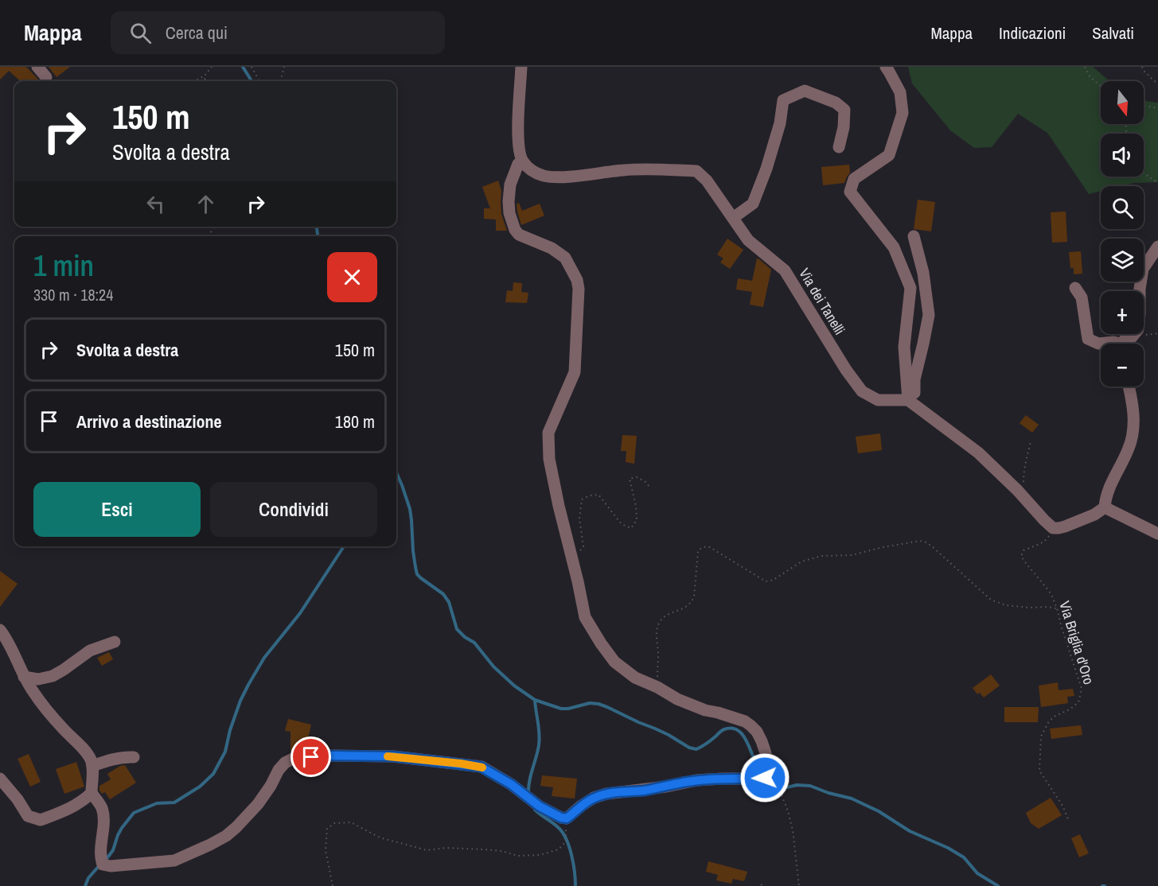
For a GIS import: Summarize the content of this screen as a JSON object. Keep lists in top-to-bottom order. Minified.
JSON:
{"streets":{"street":["Via dei Tanelli"],"path":["Via Briglia d'Oro"]},"north":"bottom","page":{"header":"Mappa","search":"Cerca qui","nav":["Mappa","Indicazioni","Salvati"],"map_buttons":["+","−"],"turn":["150 m","Svolta a destra"],"heading":["1 min","330 m · 18:24"],"list":[{"name":"Svolta a destra","value":"150 m"},{"name":"Arrivo a destinazione","value":"180 m"}],"buttons":["Esci","Condividi"]}}
